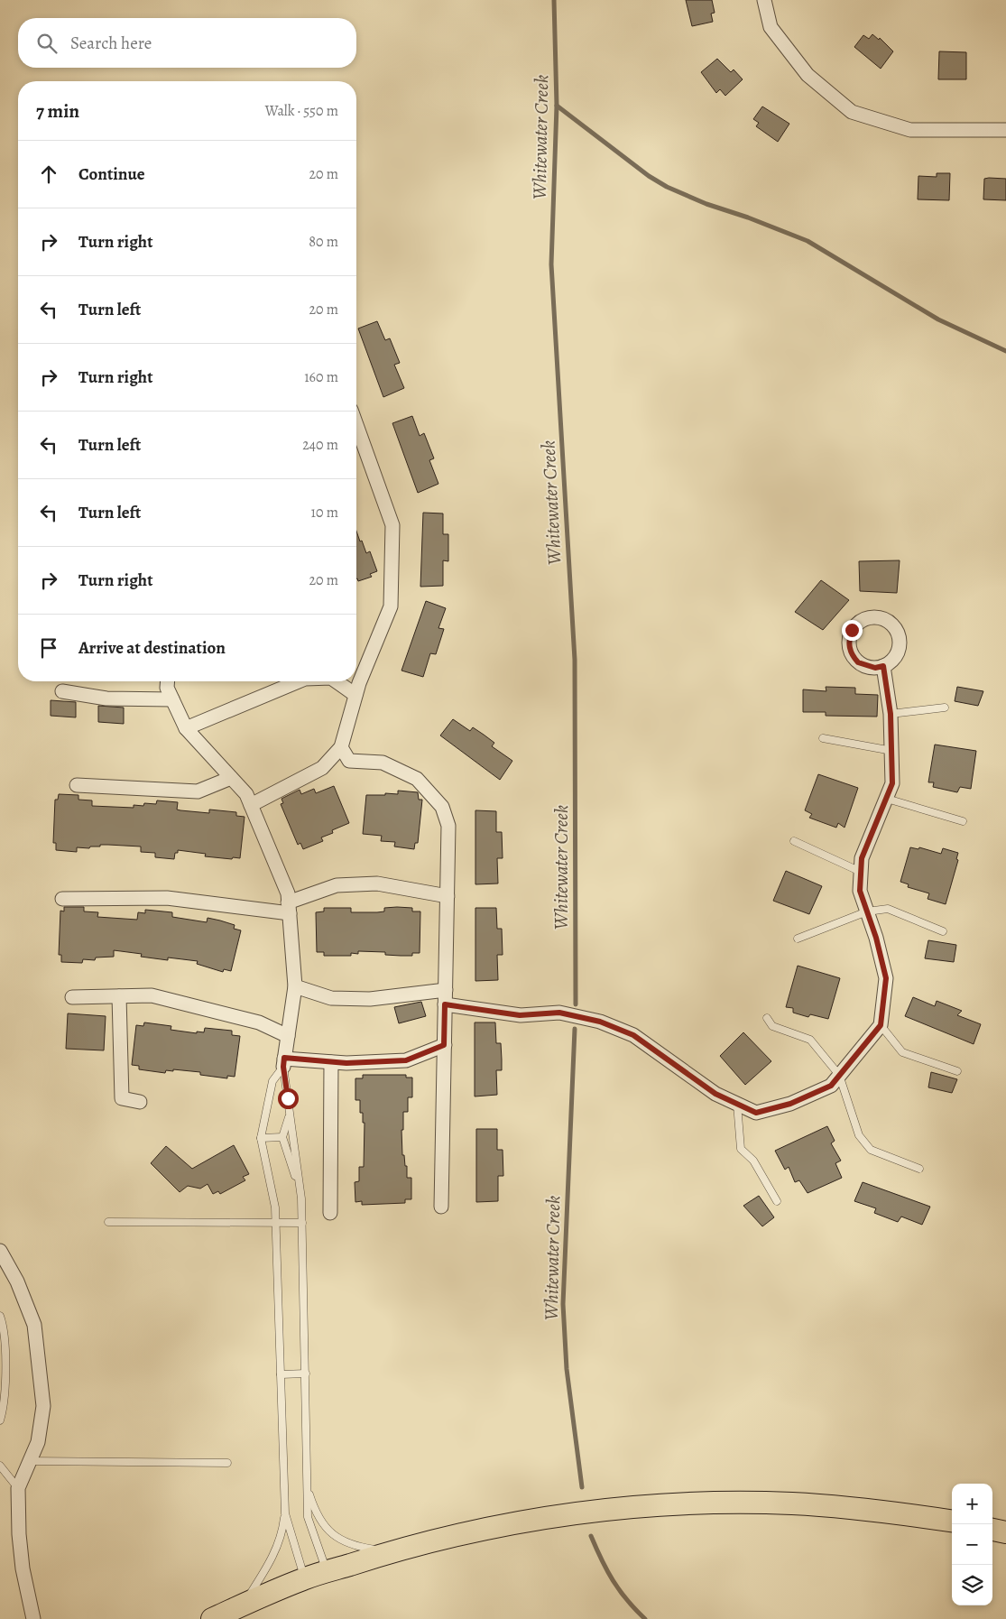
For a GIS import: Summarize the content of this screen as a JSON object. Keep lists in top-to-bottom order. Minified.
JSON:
{"water":["Whitewater Creek"],"page":{"search":"Search here","heading":["7 min","Walk · 550 m"],"list":[["Continue","20 m"],["Turn right","80 m"],["Turn left","20 m"],["Turn right","160 m"],["Turn left","240 m"],["Turn left","10 m"],["Turn right","20 m"],"Arrive at destination"],"map_buttons":["+","−"]}}
